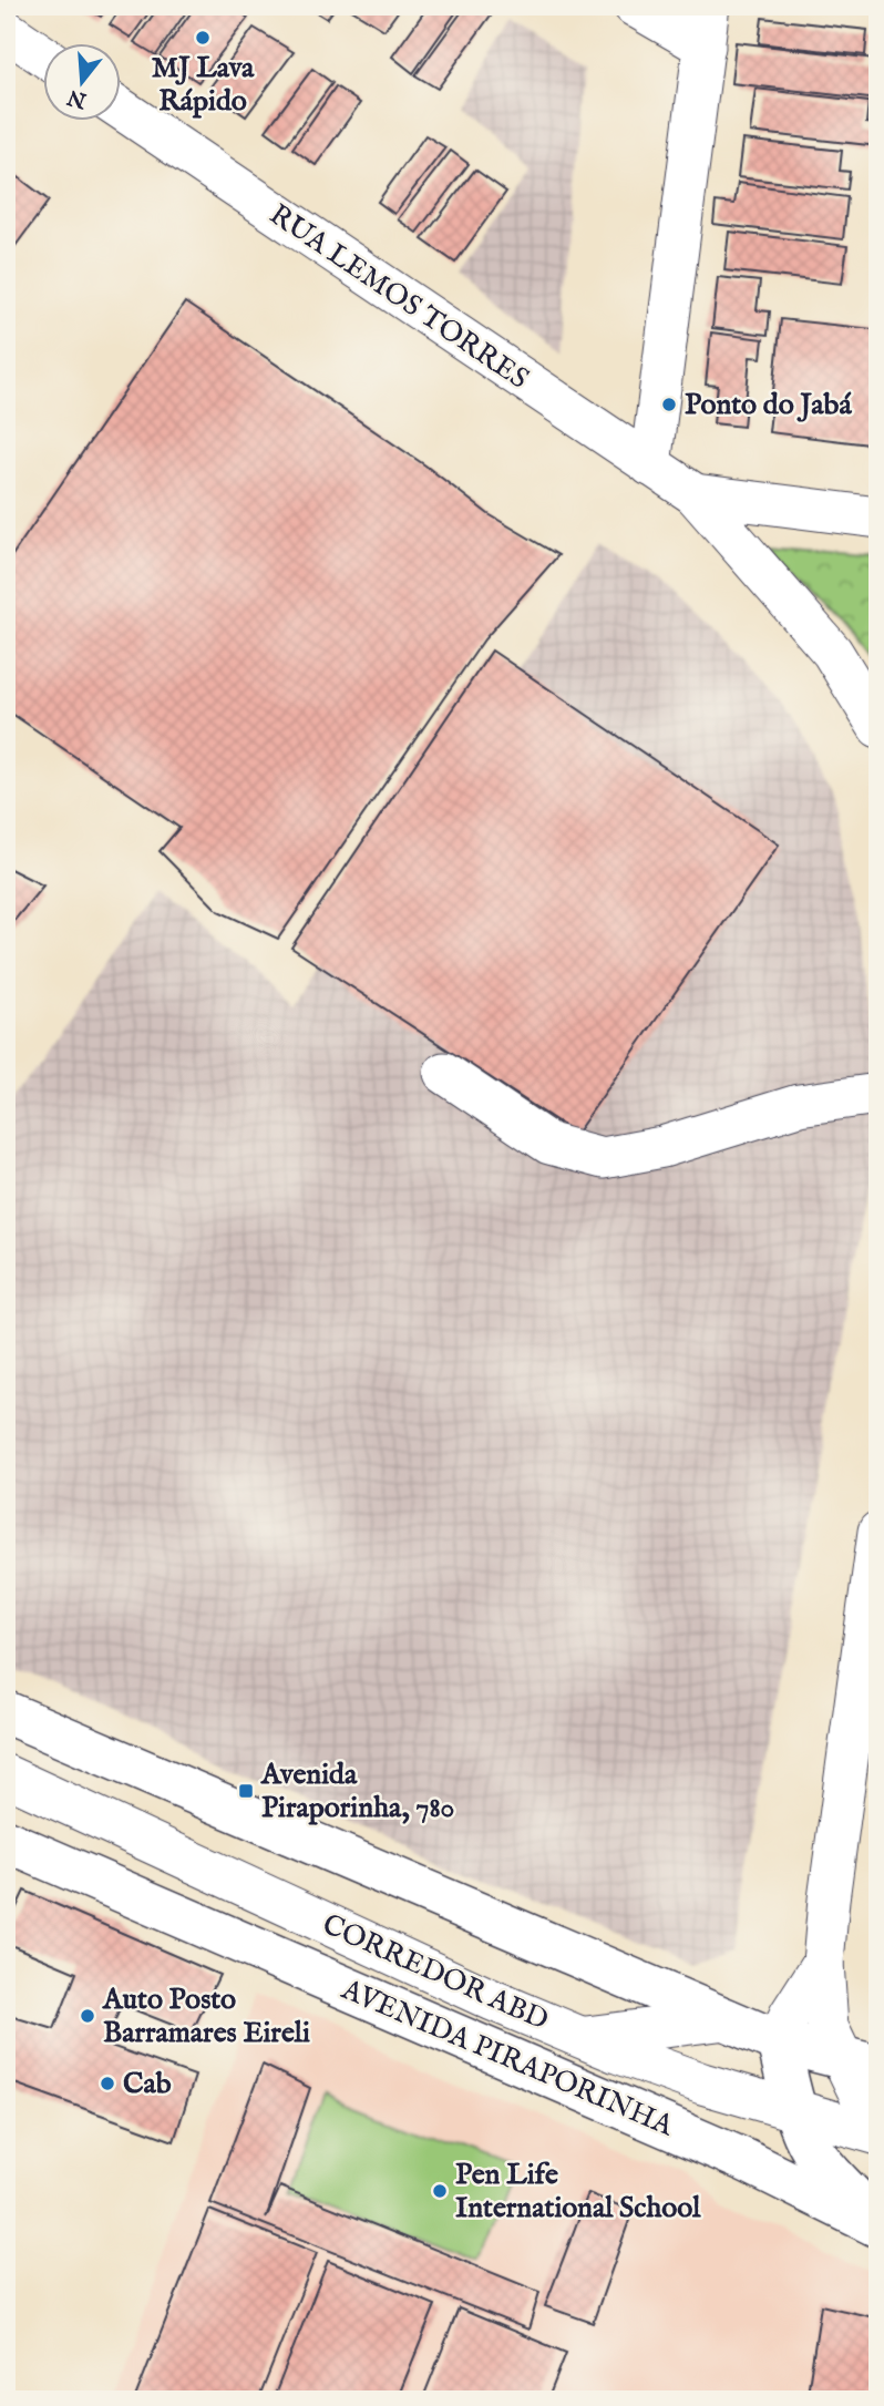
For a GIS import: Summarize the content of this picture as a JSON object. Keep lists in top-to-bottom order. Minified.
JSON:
{"streets":{"main road":["AVENIDA PIRAPORINHA"],"street":["RUA LEMOS TORRES","CORREDOR ABD"]},"places":{"other":["MJ Lava Rápido","Ponto do Jabá","Auto Posto Barramares Eireli","Cab","Pen Life International School"],"transit":["Avenida Piraporinha, 780"]},"north":"bottom"}
